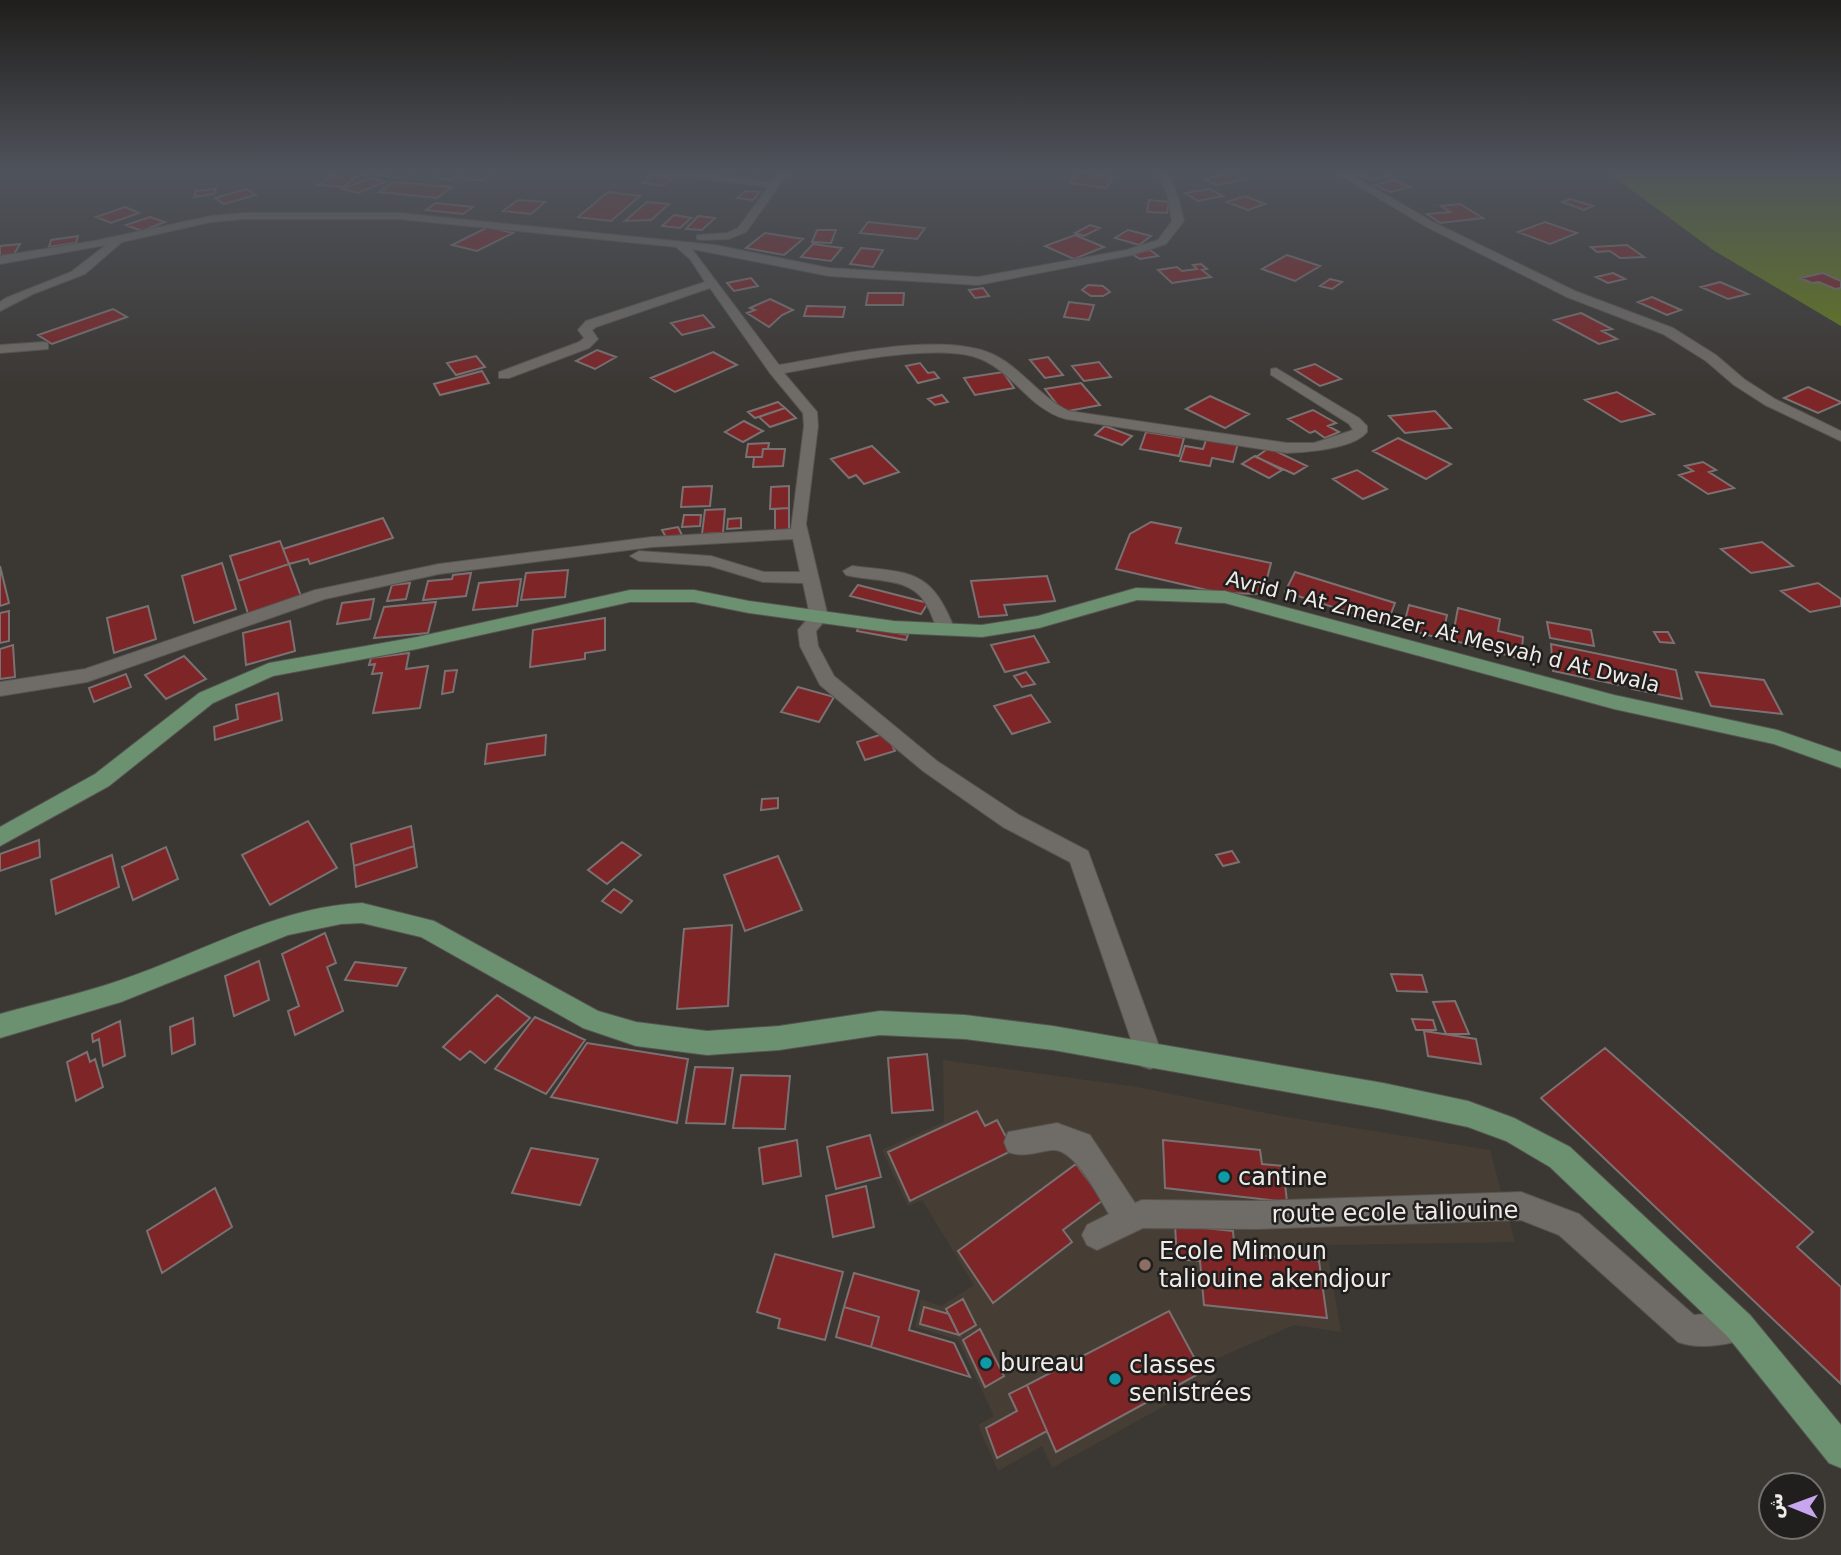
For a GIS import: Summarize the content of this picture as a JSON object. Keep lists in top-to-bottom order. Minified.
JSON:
{"streets":{"main road":["Avrid n At Zmenzer, At Meṣvaḥ d At Dwala"],"street":["route ecole taliouine"]},"places":["cantine","Ecole Mimoun taliouine akendjour","bureau","classes senistrées"],"north":"left"}
